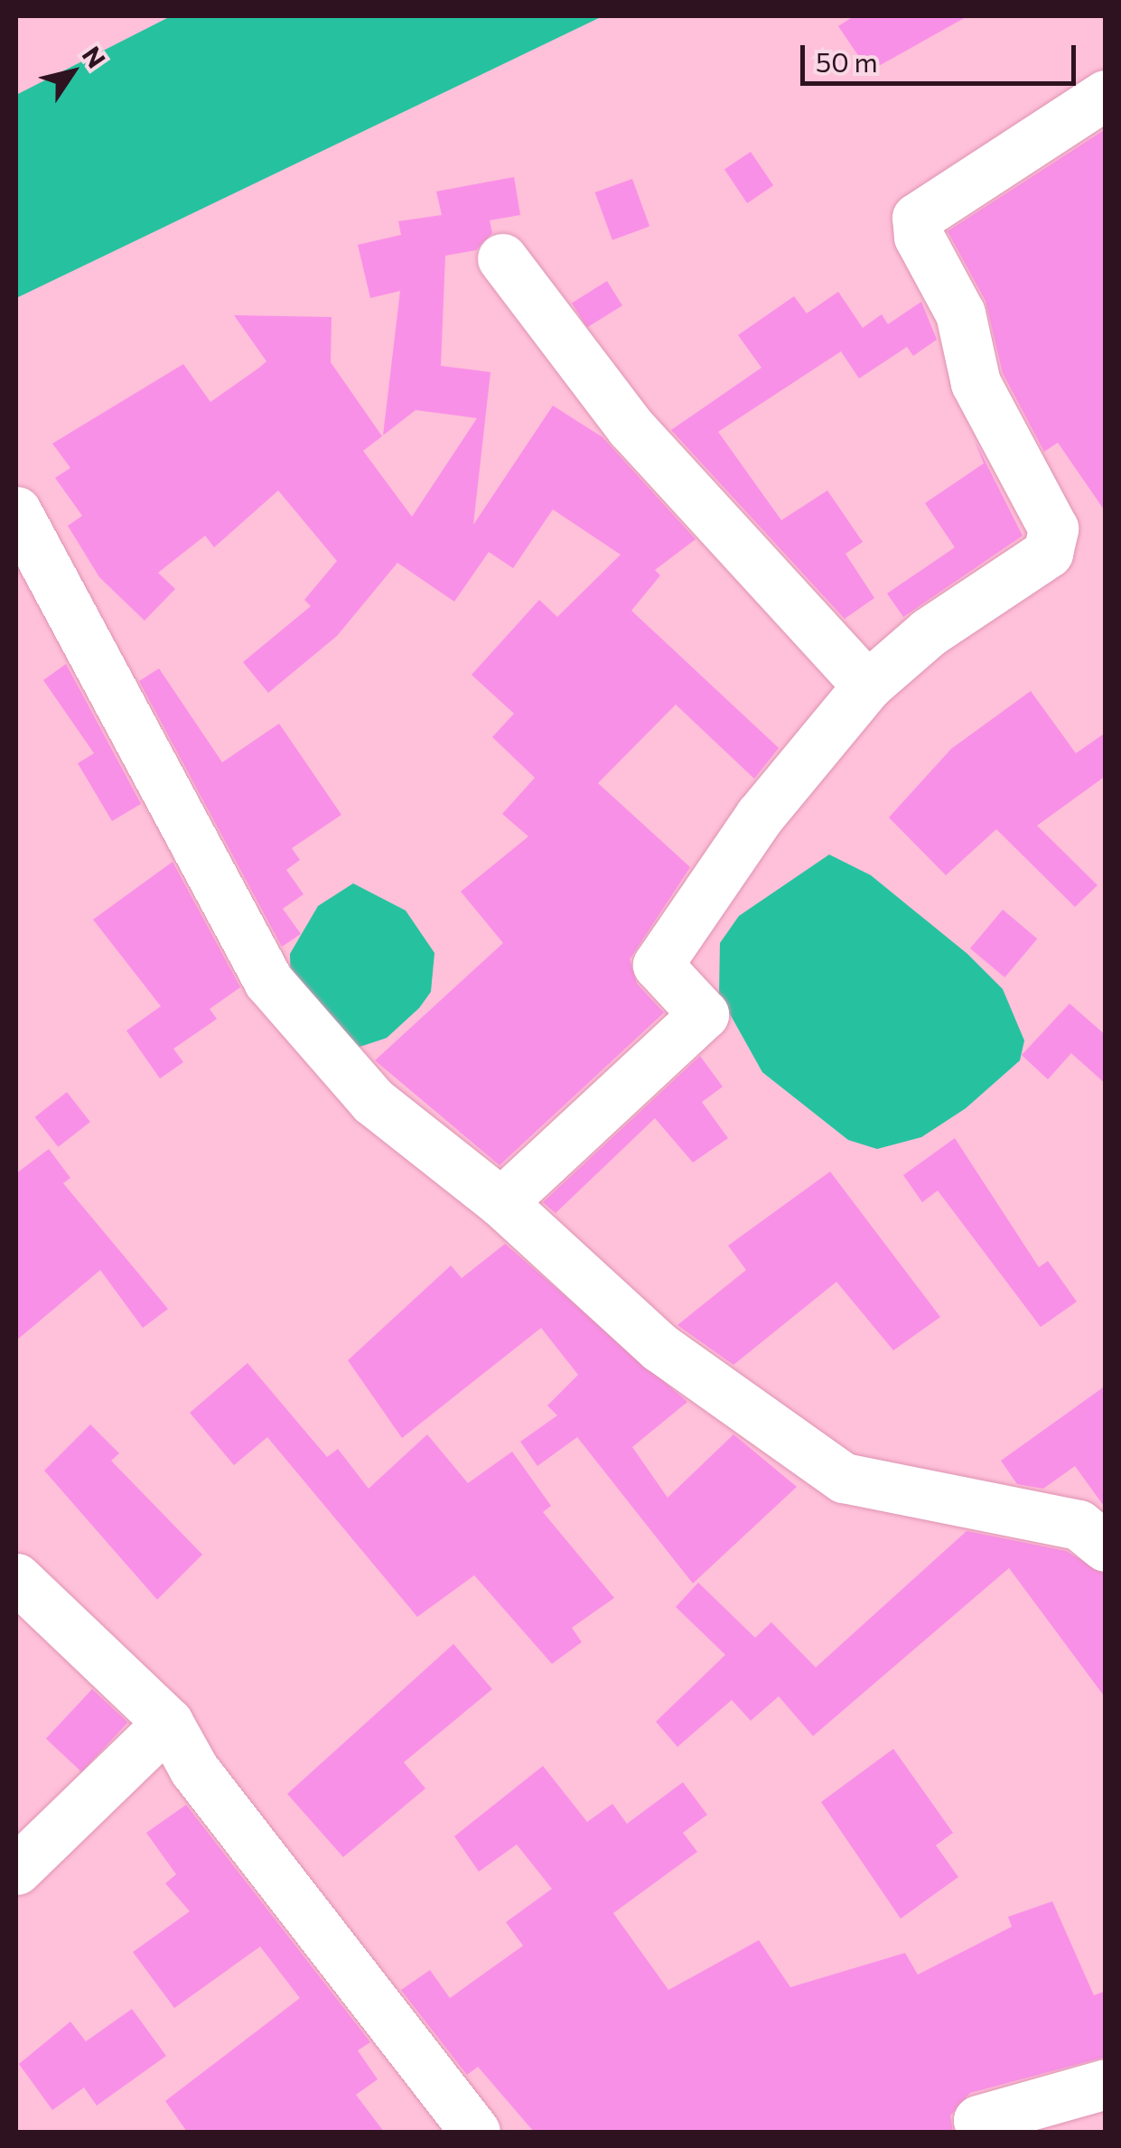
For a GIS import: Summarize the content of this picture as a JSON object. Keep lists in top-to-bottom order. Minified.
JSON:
{"scale_bar":"50 m","north":"top right"}
